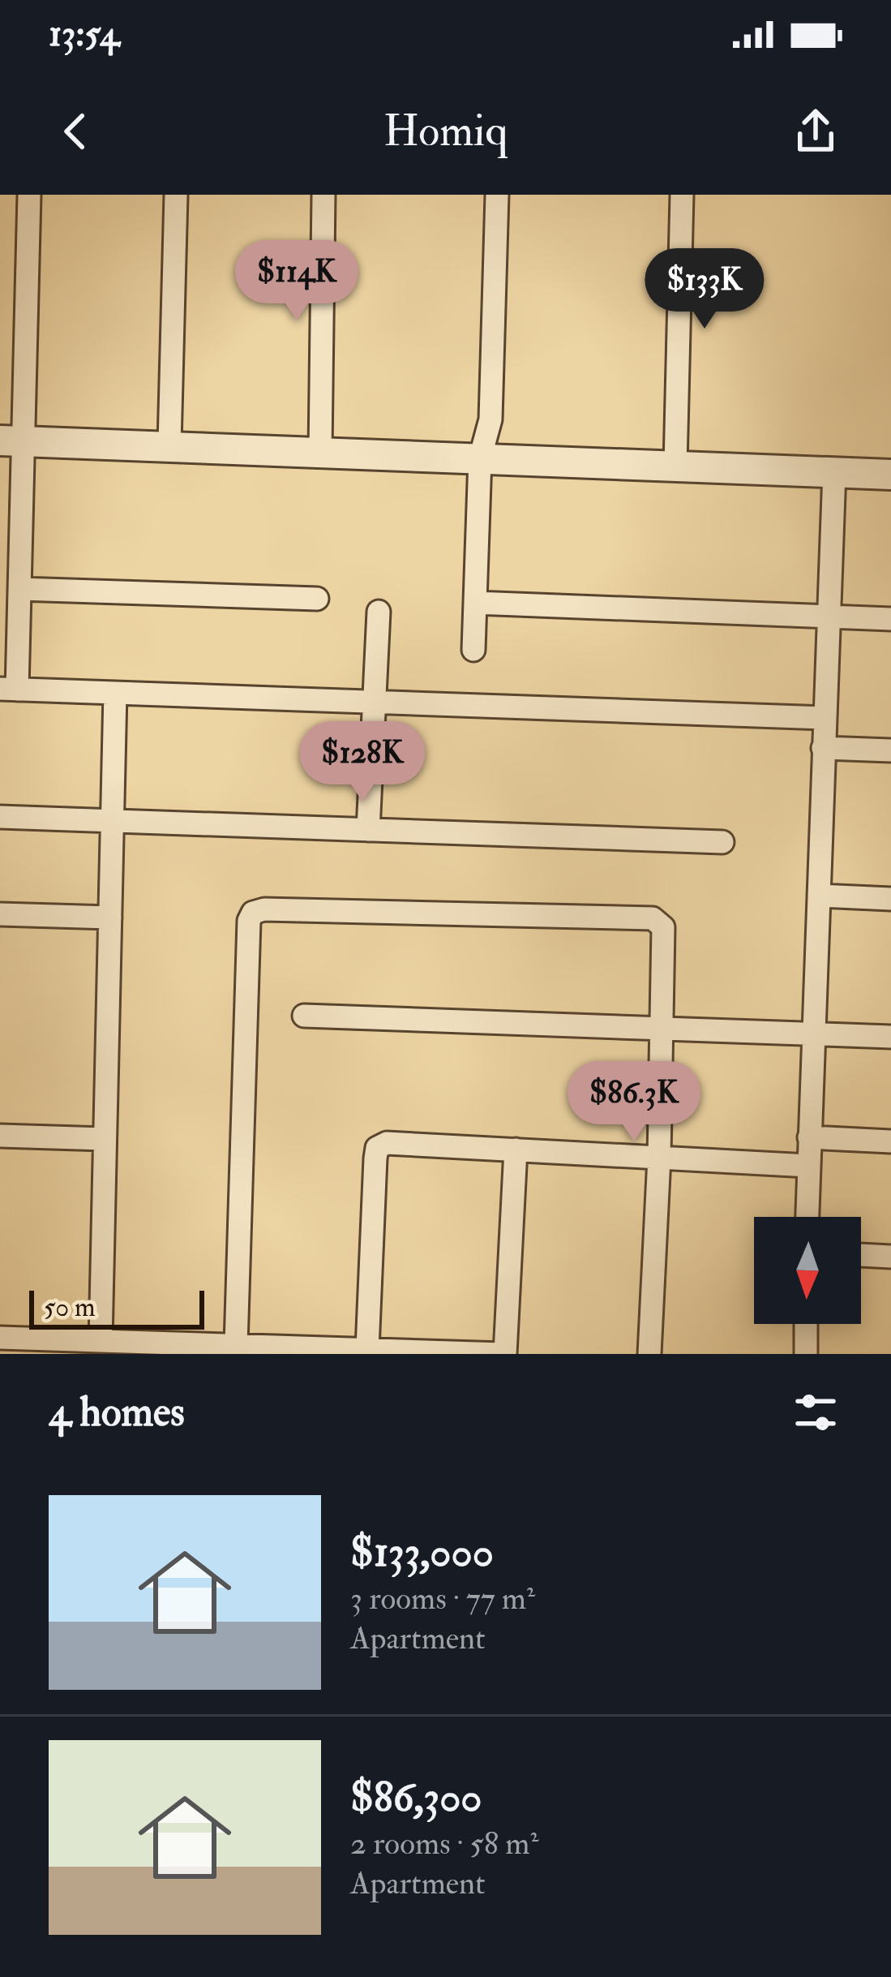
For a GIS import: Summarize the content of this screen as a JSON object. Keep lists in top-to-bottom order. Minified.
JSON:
{"scale_bar":"50 m","north":"bottom","page":{"status":"13:54","header":"Homiq","price":["$114K","$133K","$128K","$86.3K"],"scale":"50 m","heading":"4 homes","list":[{"name":"$133,000","note":"3 rooms · 77 m² · Apartment"},{"name":"$86,300","note":"2 rooms · 58 m² · Apartment"}]}}
